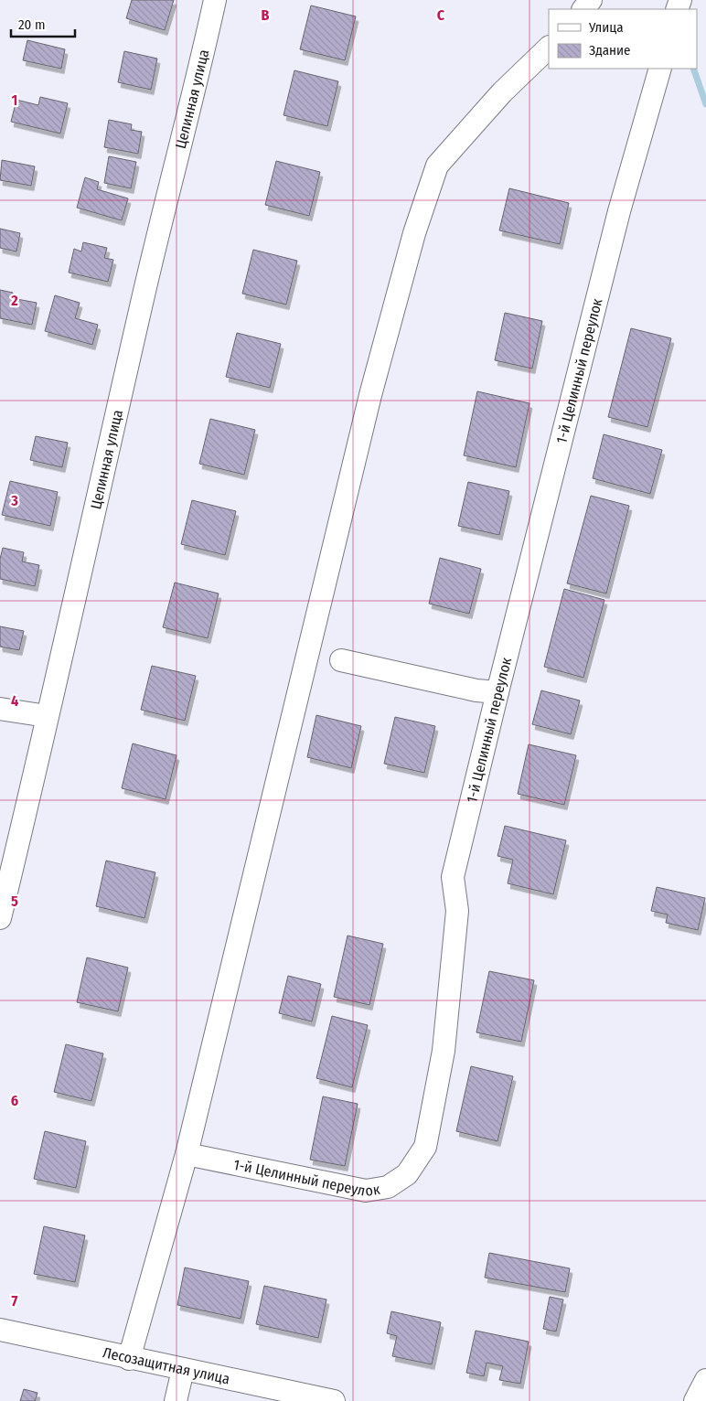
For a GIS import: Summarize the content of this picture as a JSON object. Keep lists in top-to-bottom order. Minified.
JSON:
{"streets":{"street":["Целинная улица","1-й Целинный переулок","Лесозащитная улица"]},"legend":["Улица","Здание"],"scale_bar":"20 m","grid":{"columns":["B","C"],"rows":["1","2","3","4","5","6","7"]}}
